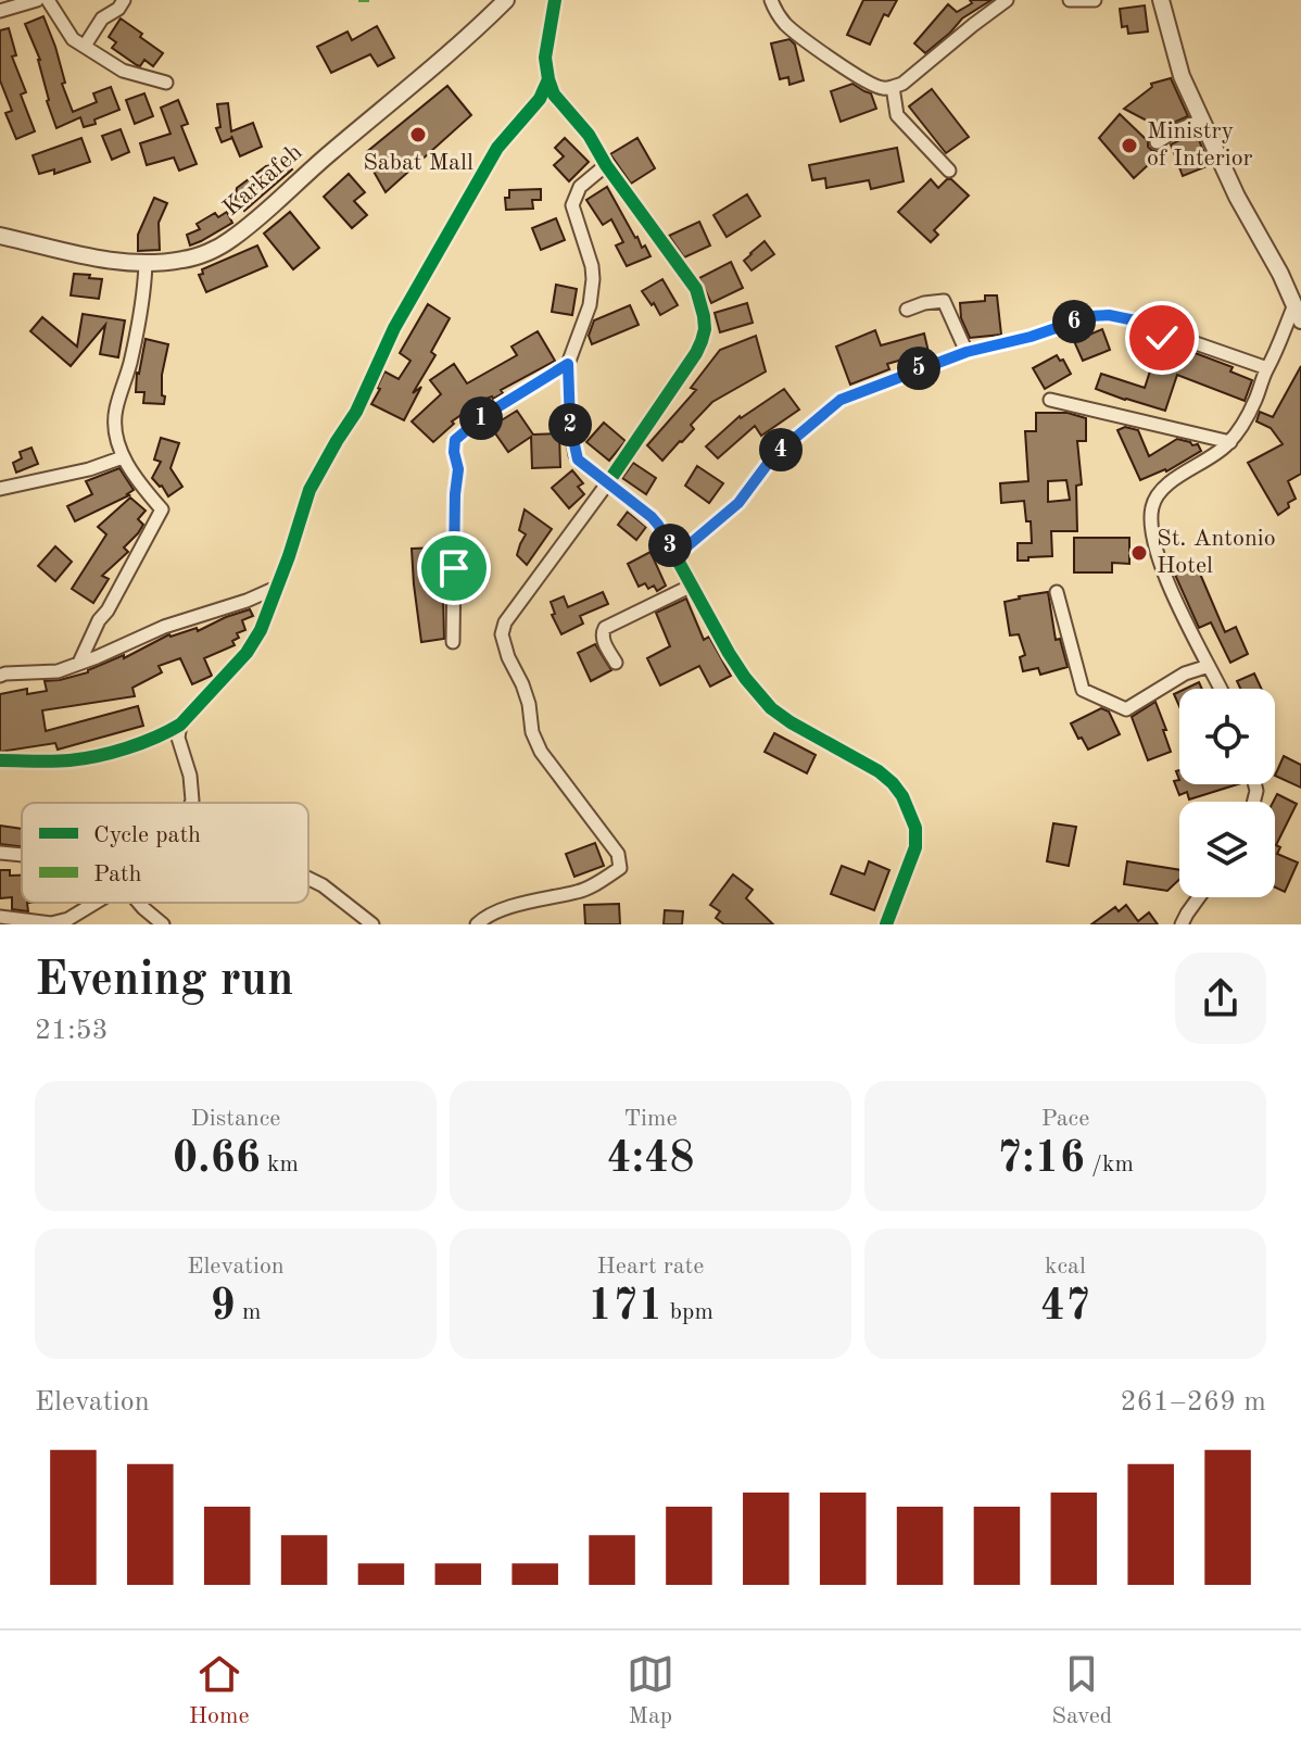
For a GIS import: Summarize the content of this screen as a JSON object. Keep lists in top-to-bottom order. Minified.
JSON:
{"streets":{"street":["Karkafeh"]},"places":["Sabat Mall","Ministry of Interior","St. Antonio Hotel"],"legend":["Cycle path","Path"],"page":{"pins":["6","5","1","2","4","3"],"heading":["Evening run","21:53"],"stats":[["Distance","0.66 km"],["Time","4:48"],["Pace","7:16 /km"],["Elevation","9 m"],["Heart rate","171 bpm"],["kcal","47"]],"chart":["Elevation","261–269 m"],"tabs":["Home","Map","Saved"]}}
